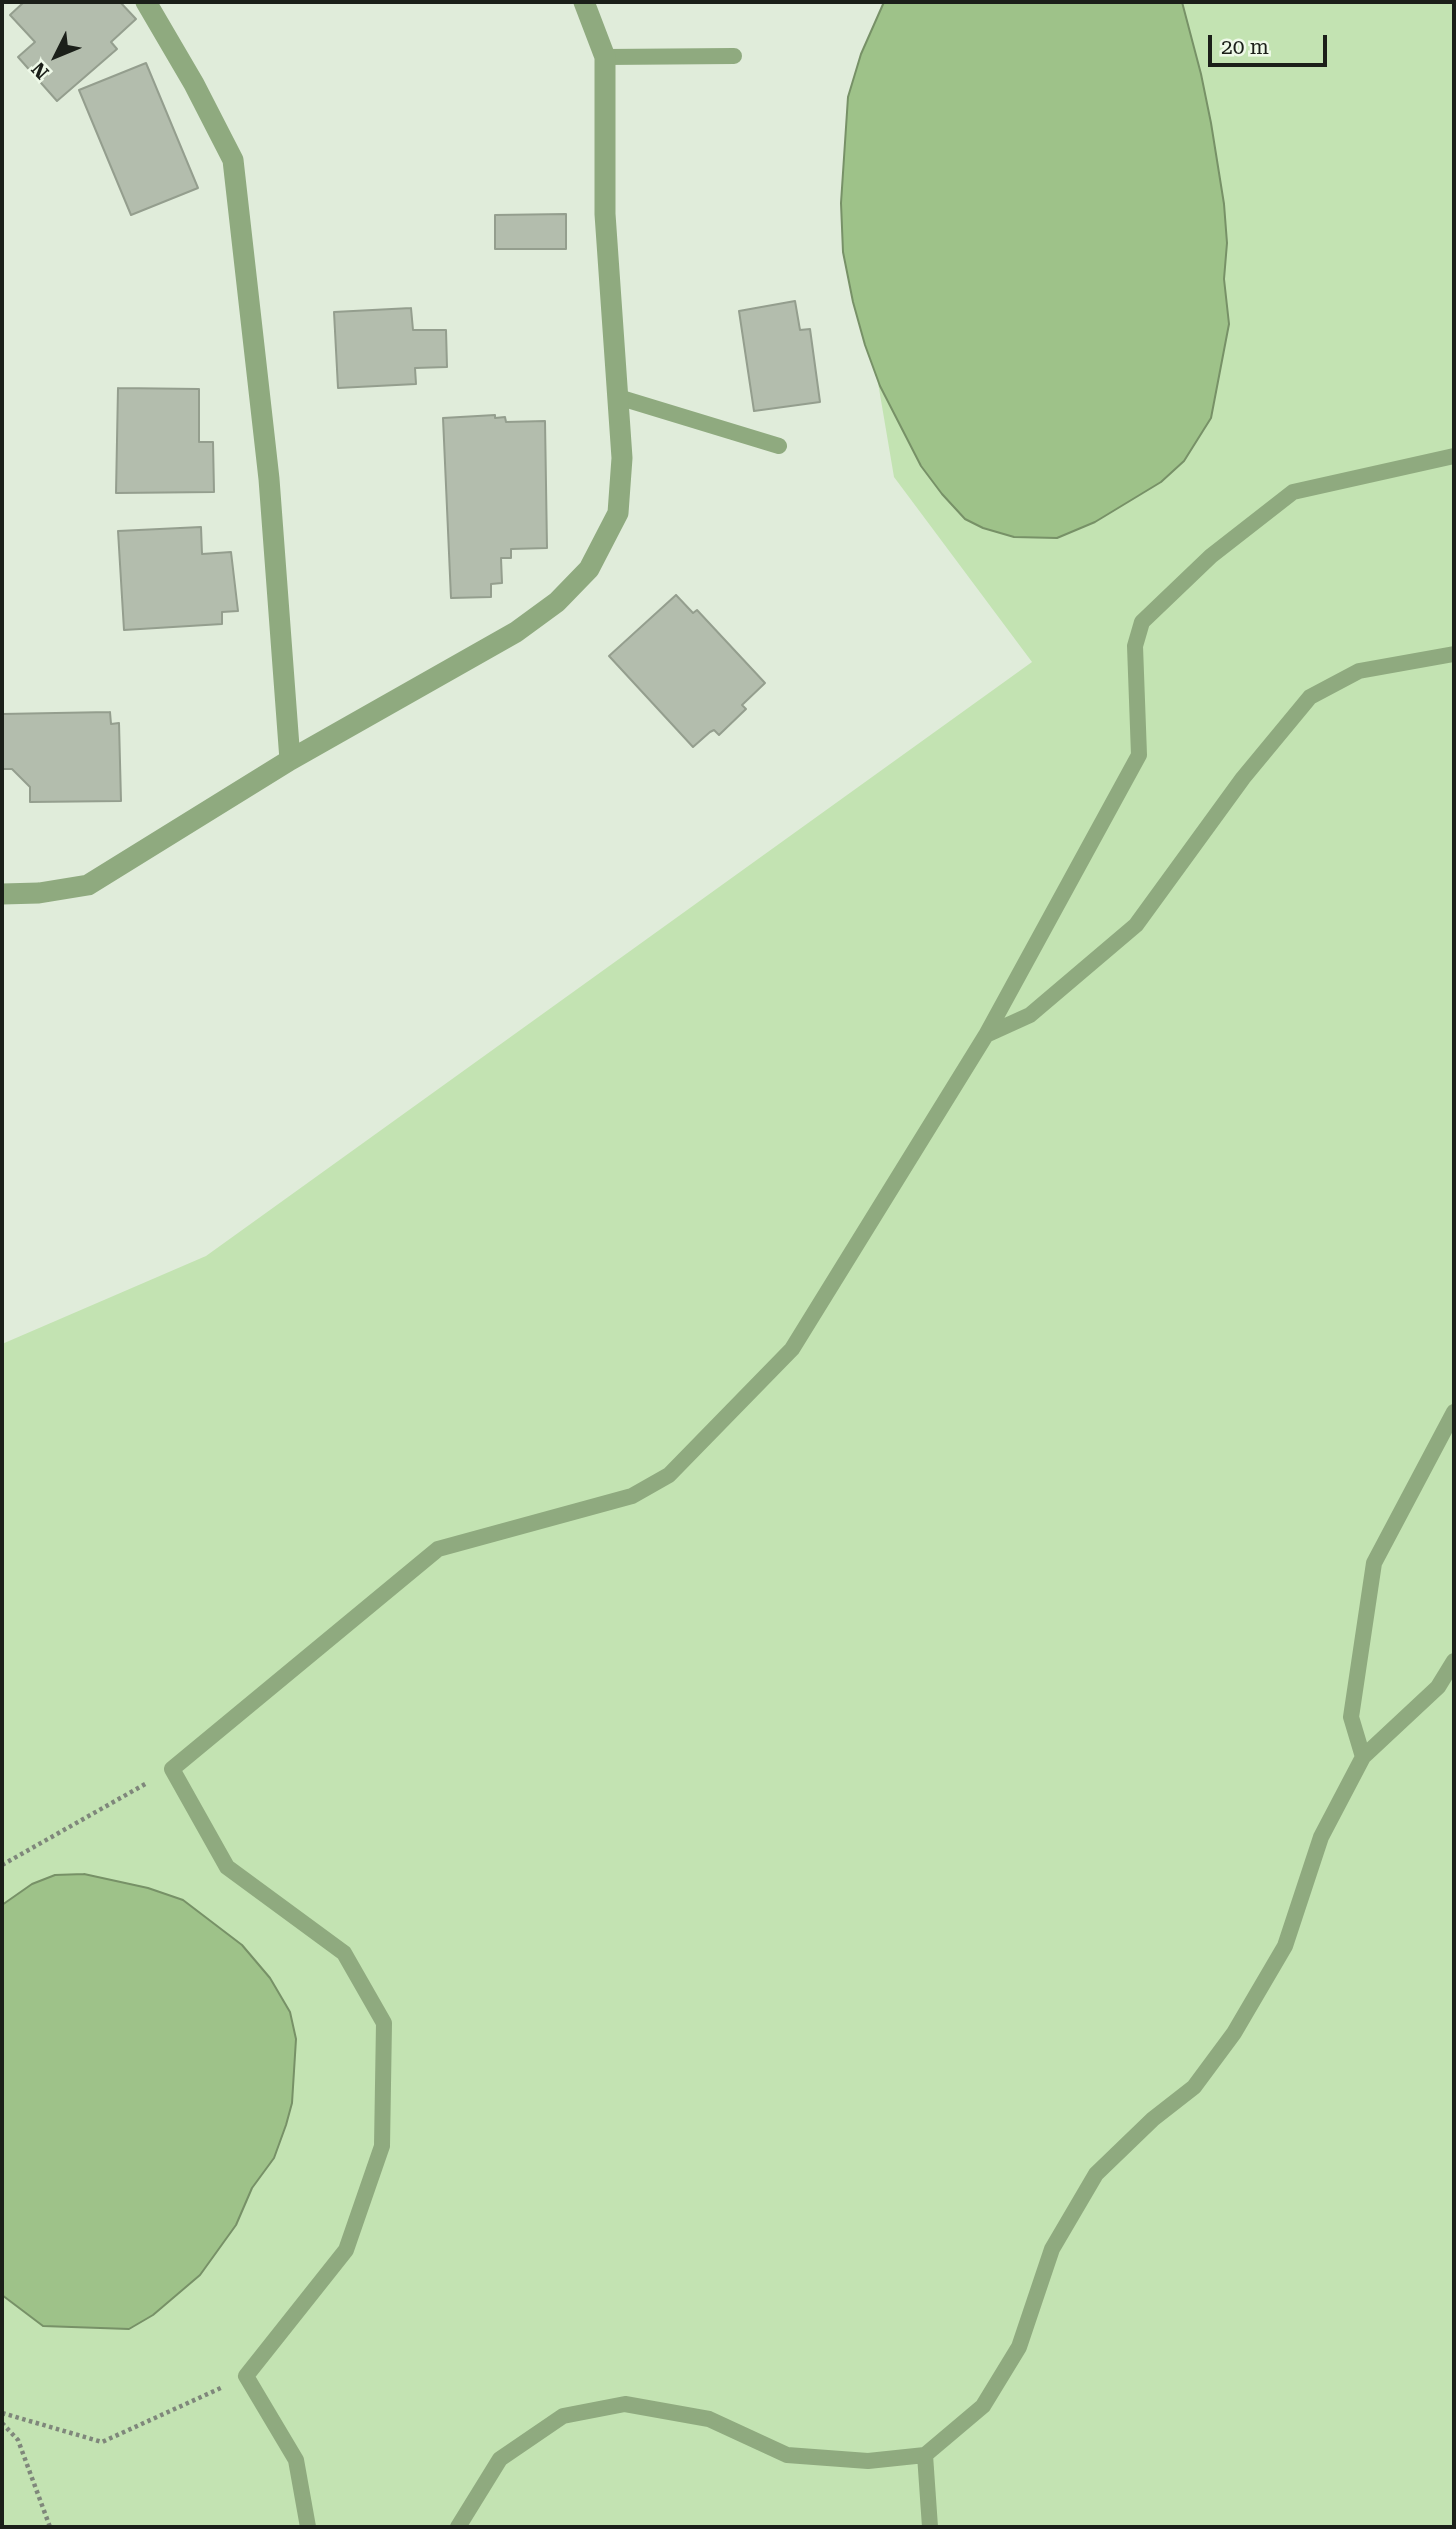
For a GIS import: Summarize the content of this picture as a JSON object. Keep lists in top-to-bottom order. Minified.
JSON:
{"scale_bar":"20 m","north":"bottom left"}
